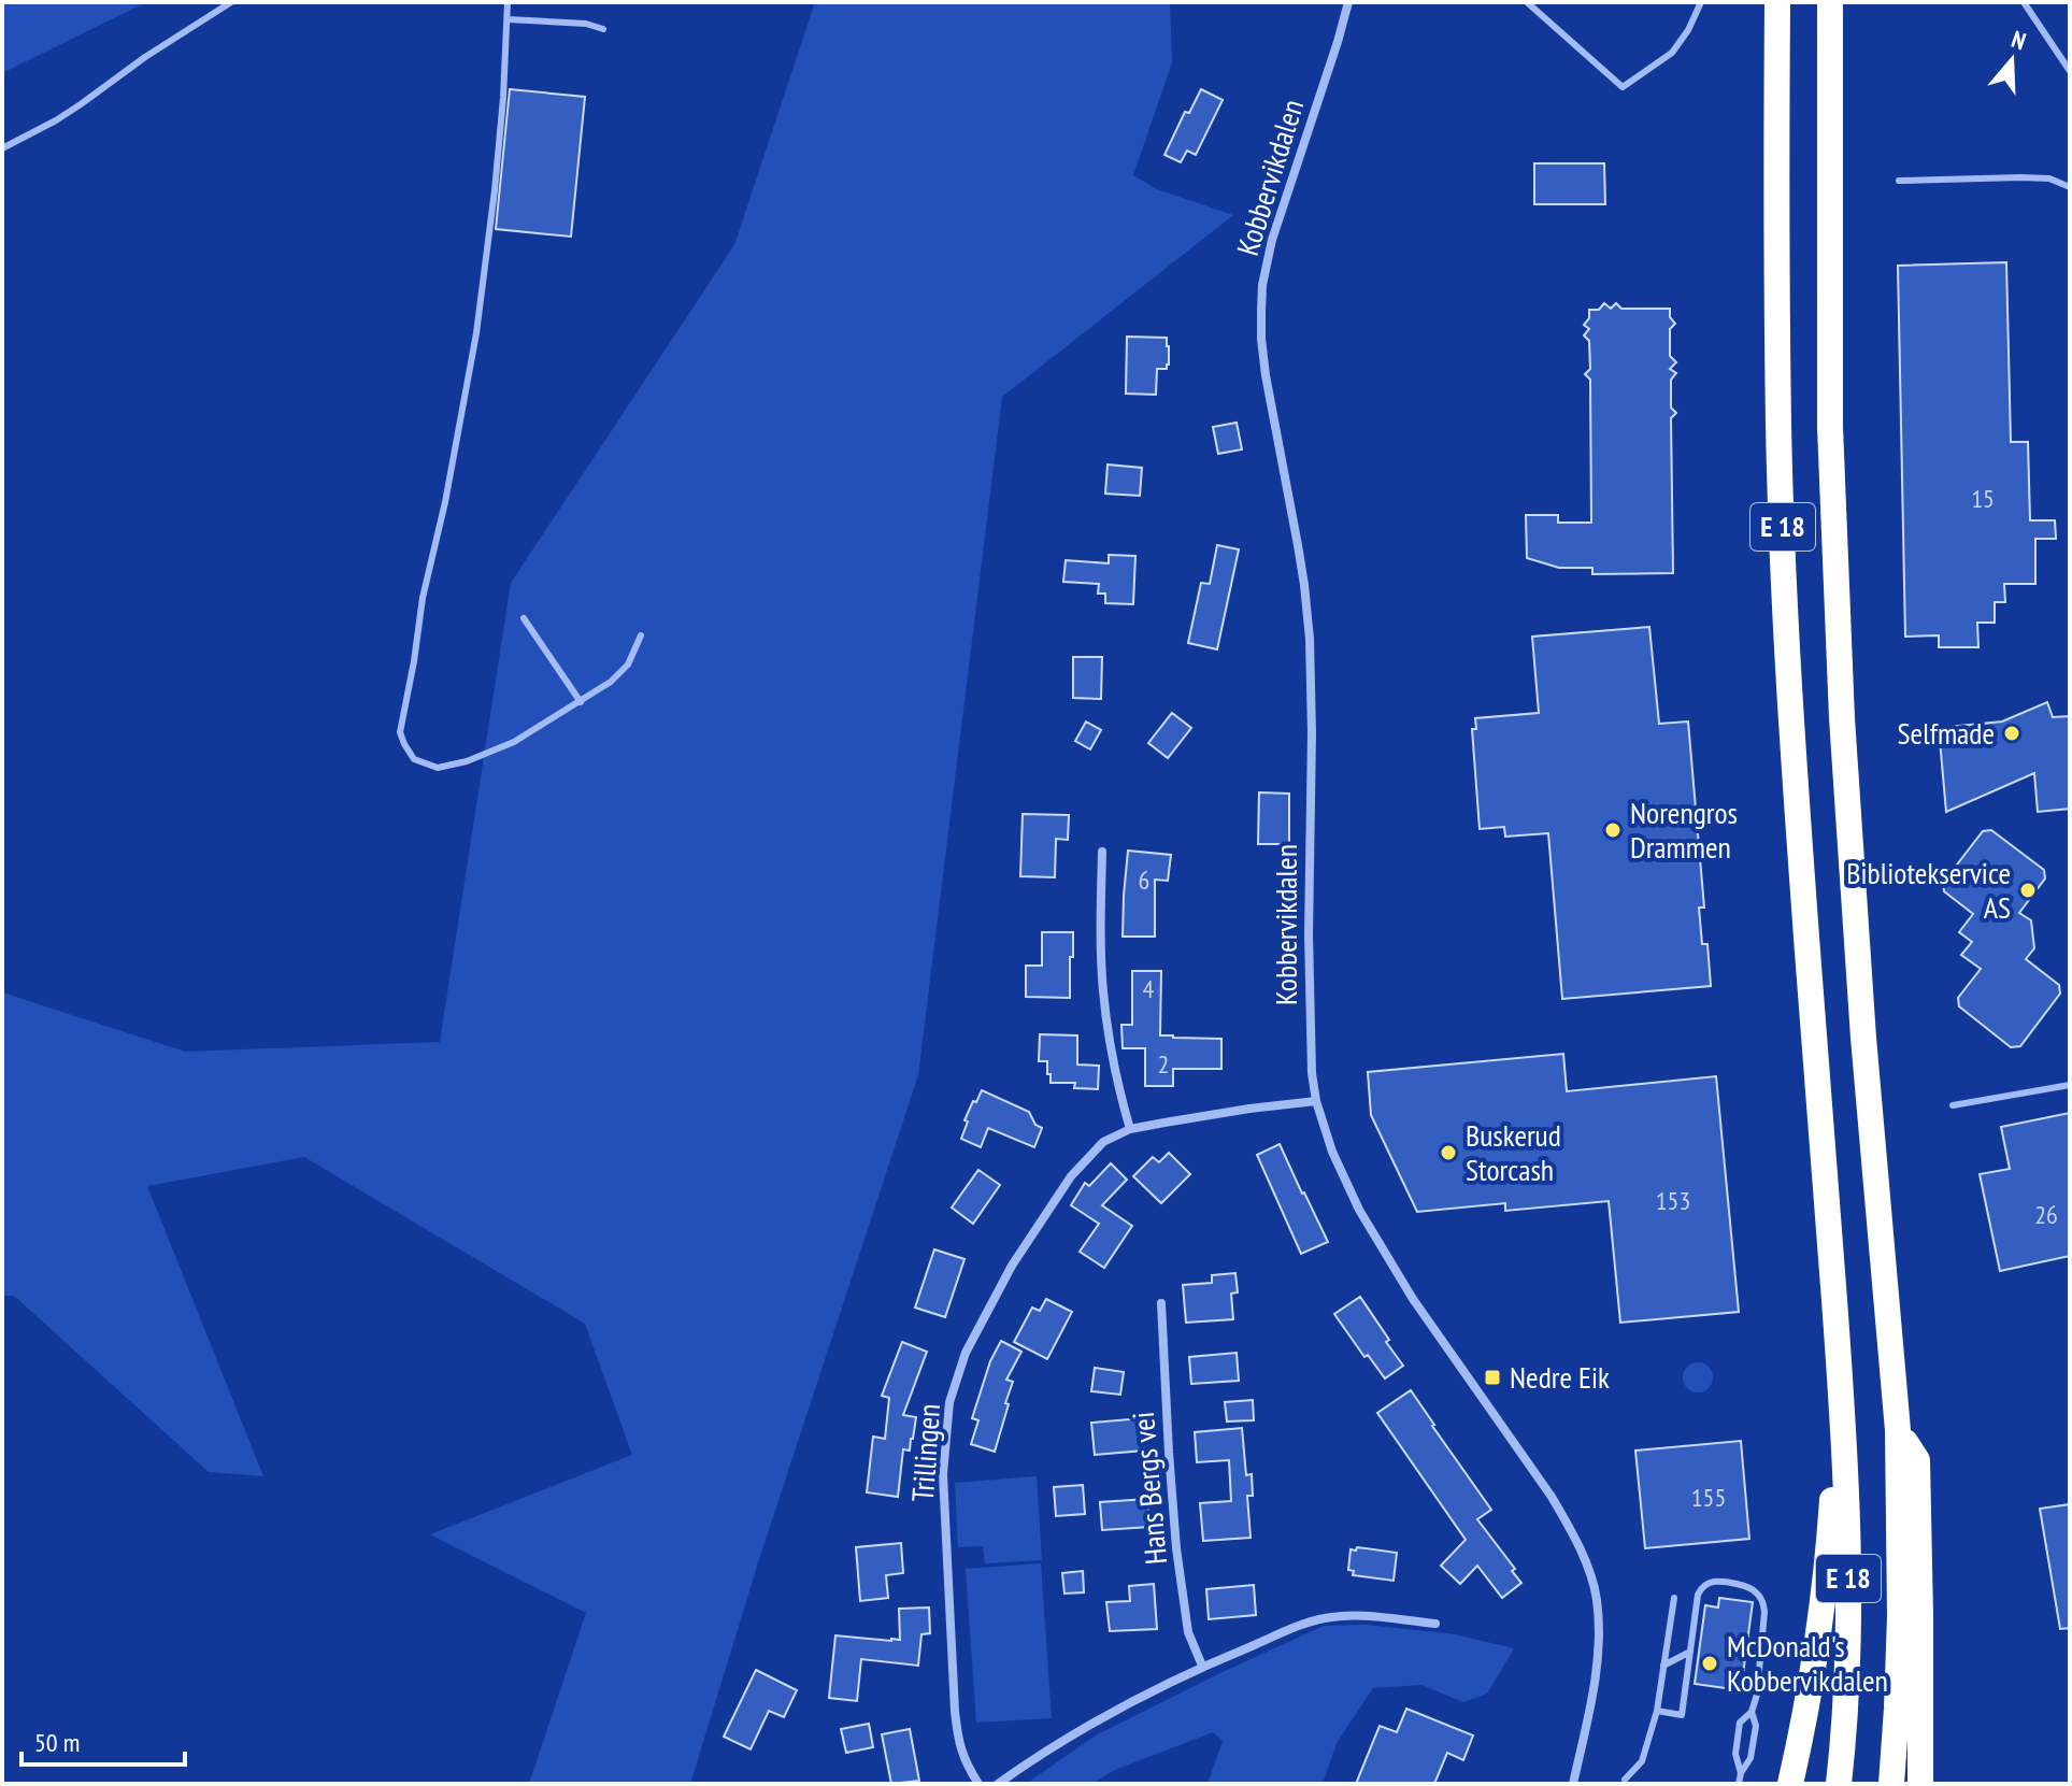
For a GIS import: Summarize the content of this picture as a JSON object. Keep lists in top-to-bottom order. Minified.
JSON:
{"streets":{"highway":["E 18"],"street":["Kobbervikdalen","Trillingen","Hans Bergs vei"]},"crossings":[["Kobbervikdalen","Trillingen"]],"places":{"other":["Selfmade","Norengros Drammen","Bibliotekservice AS","Buskerud Storcash","McDonald's Kobbervikdalen"],"transit":["Nedre Eik"]},"house_numbers":["15","6","4","2","153","26","155"],"scale_bar":"50 m","north":"top"}
